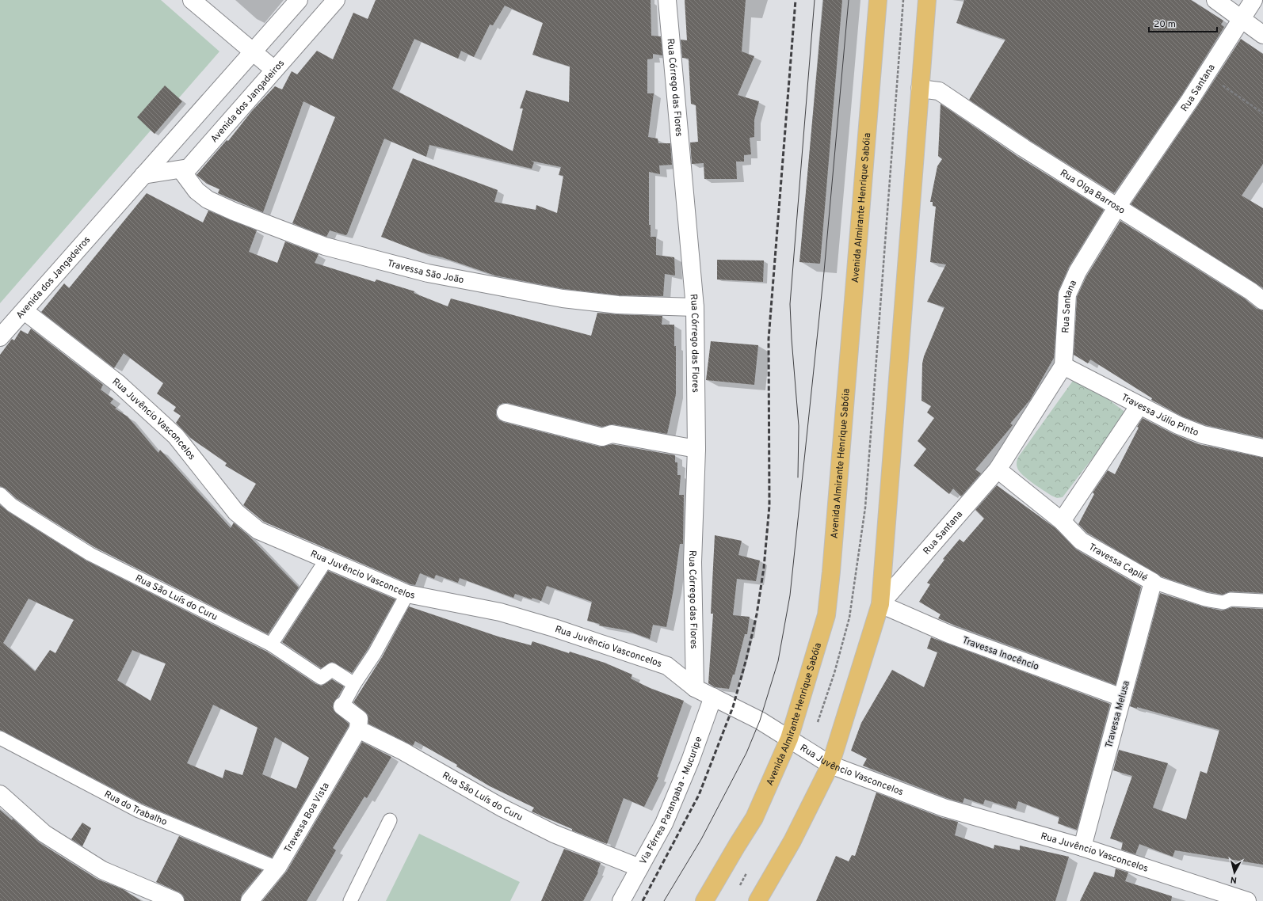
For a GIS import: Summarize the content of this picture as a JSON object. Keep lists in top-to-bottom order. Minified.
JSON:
{"streets":{"highway":["Avenida Almirante Henrique Sabóia"],"street":["Rua Córrego das Flores","Rua Santana","Avenida dos Jangadeiros","Rua Olga Barroso","Travessa São João","Travessa Júlio Pinto","Rua Juvêncio Vasconcelos","Travessa Capilé","Rua São Luís do Curu","Travessa Inocêncio","Travessa Melusa","Via Férrea Parangaba - Mucuripe","Travessa Boa Vista"],"lane":["Rua do Trabalho"]},"crossings":[["Rua Córrego das Flores","Travessa São João"],["Rua Córrego das Flores","Rua Juvêncio Vasconcelos"],["Rua Santana","Rua Olga Barroso"],["Rua Santana","Travessa Júlio Pinto"],["Rua Santana","Travessa Capilé"],["Rua Santana","Travessa Inocêncio"],["Avenida dos Jangadeiros","Travessa São João"],["Avenida dos Jangadeiros","Rua Juvêncio Vasconcelos"],["Avenida Almirante Henrique Sabóia","Rua Juvêncio Vasconcelos"],["Rua Juvêncio Vasconcelos","Travessa Melusa"],["Rua Juvêncio Vasconcelos","Via Férrea Parangaba - Mucuripe"],["Travessa Capilé","Travessa Melusa"],["Rua São Luís do Curu","Via Férrea Parangaba - Mucuripe"],["Rua São Luís do Curu","Travessa Boa Vista"],["Travessa Inocêncio","Travessa Melusa"],["Rua do Trabalho","Travessa Boa Vista"]],"scale_bar":"20 m","north":"bottom"}
